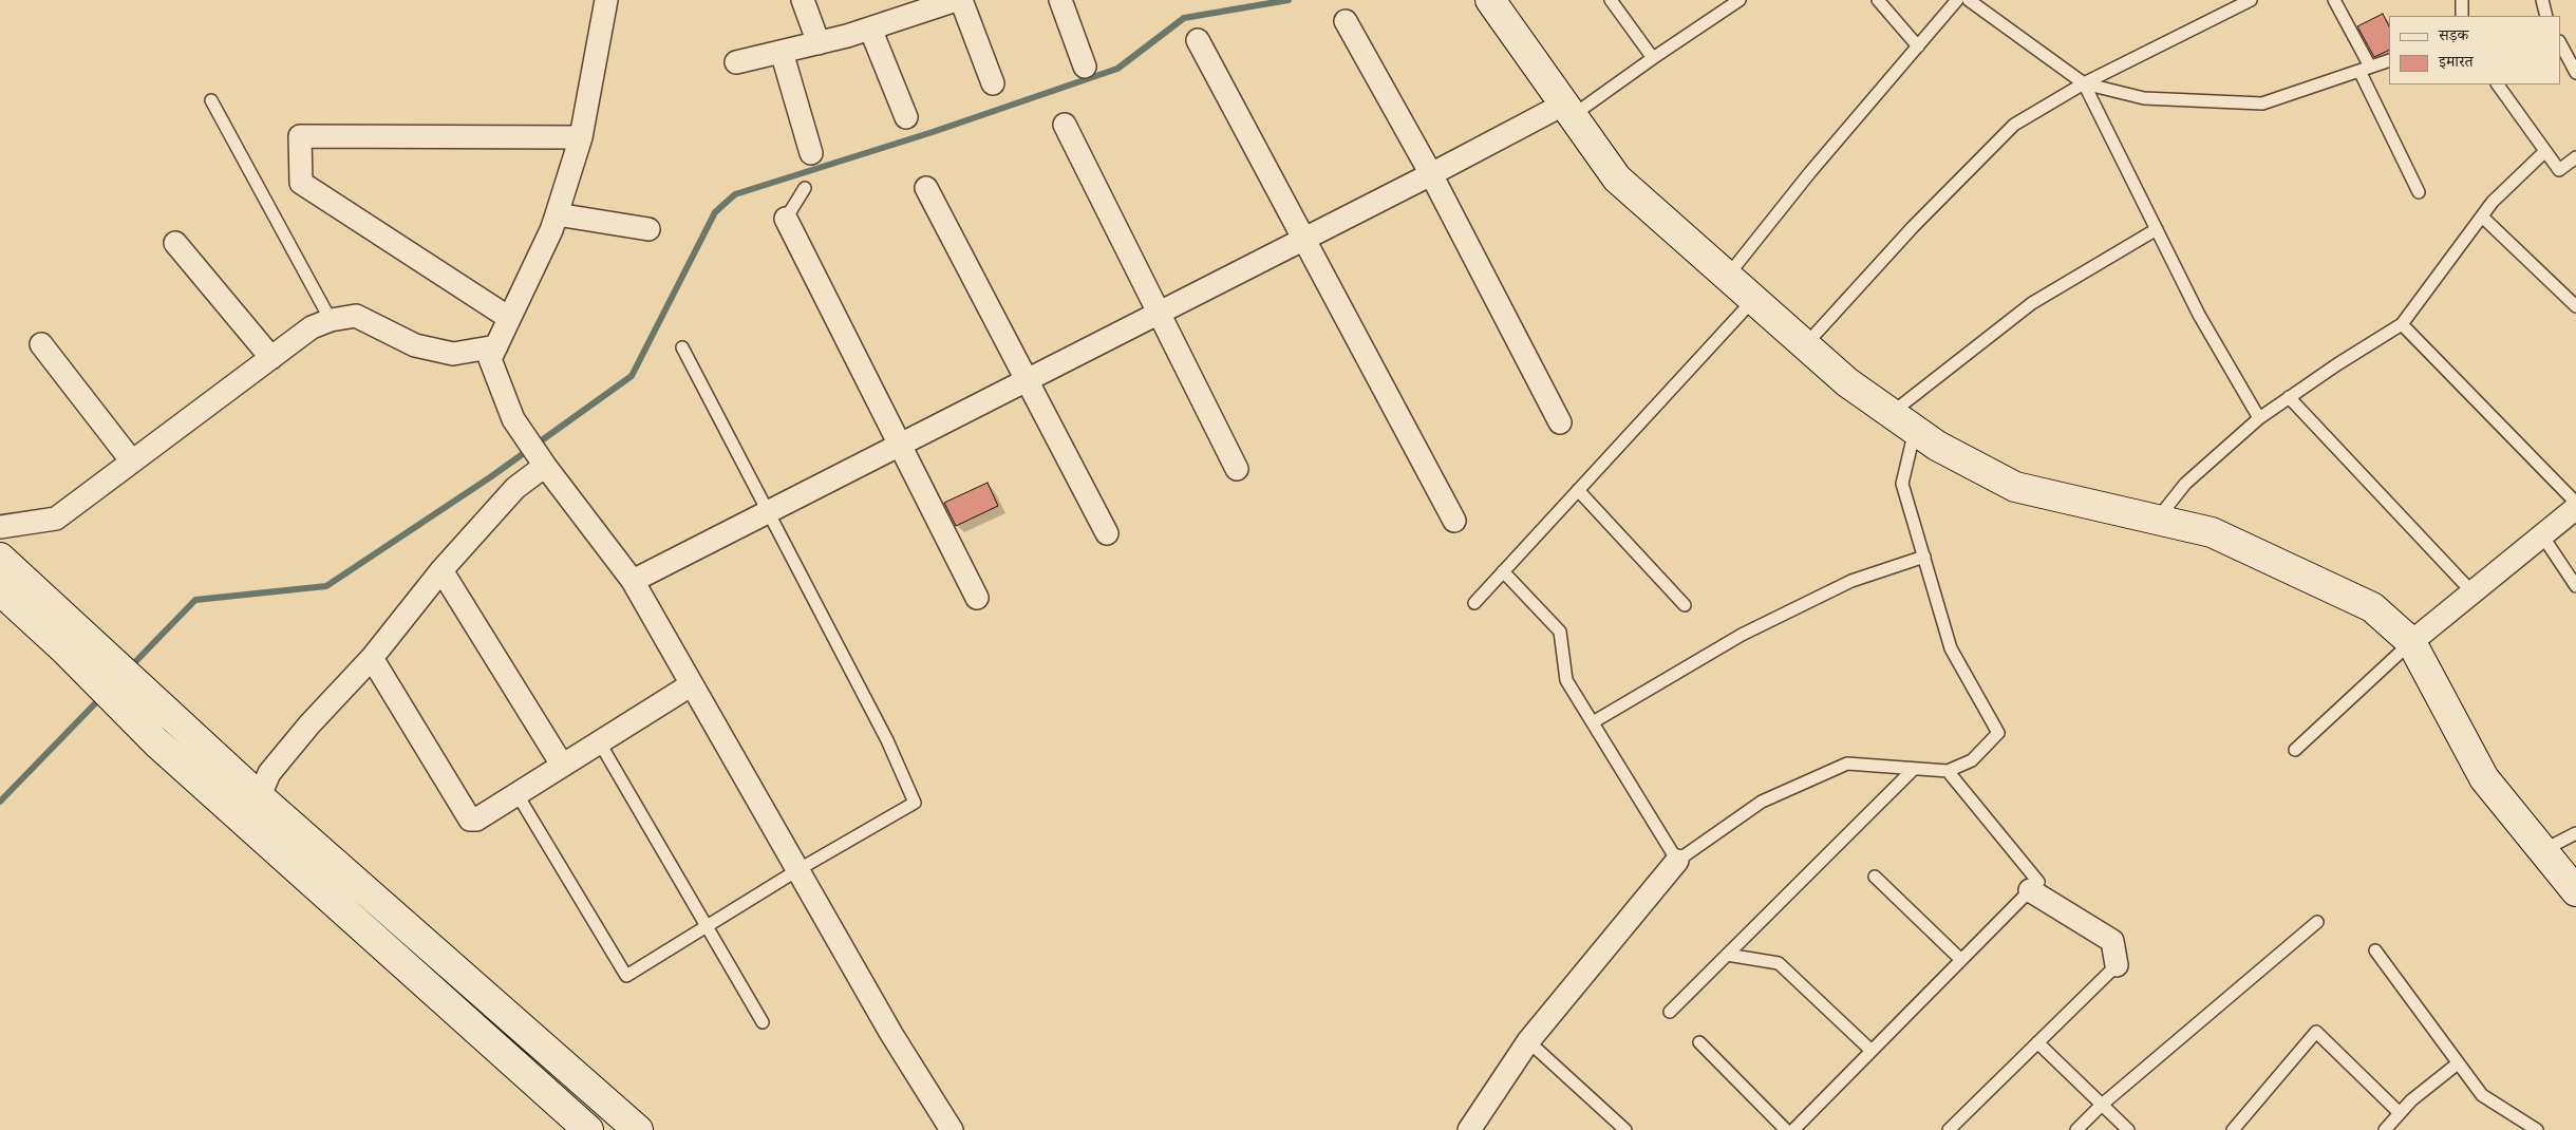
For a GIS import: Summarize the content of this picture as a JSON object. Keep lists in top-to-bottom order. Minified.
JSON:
{"legend":["सड़क","इमारत"]}
